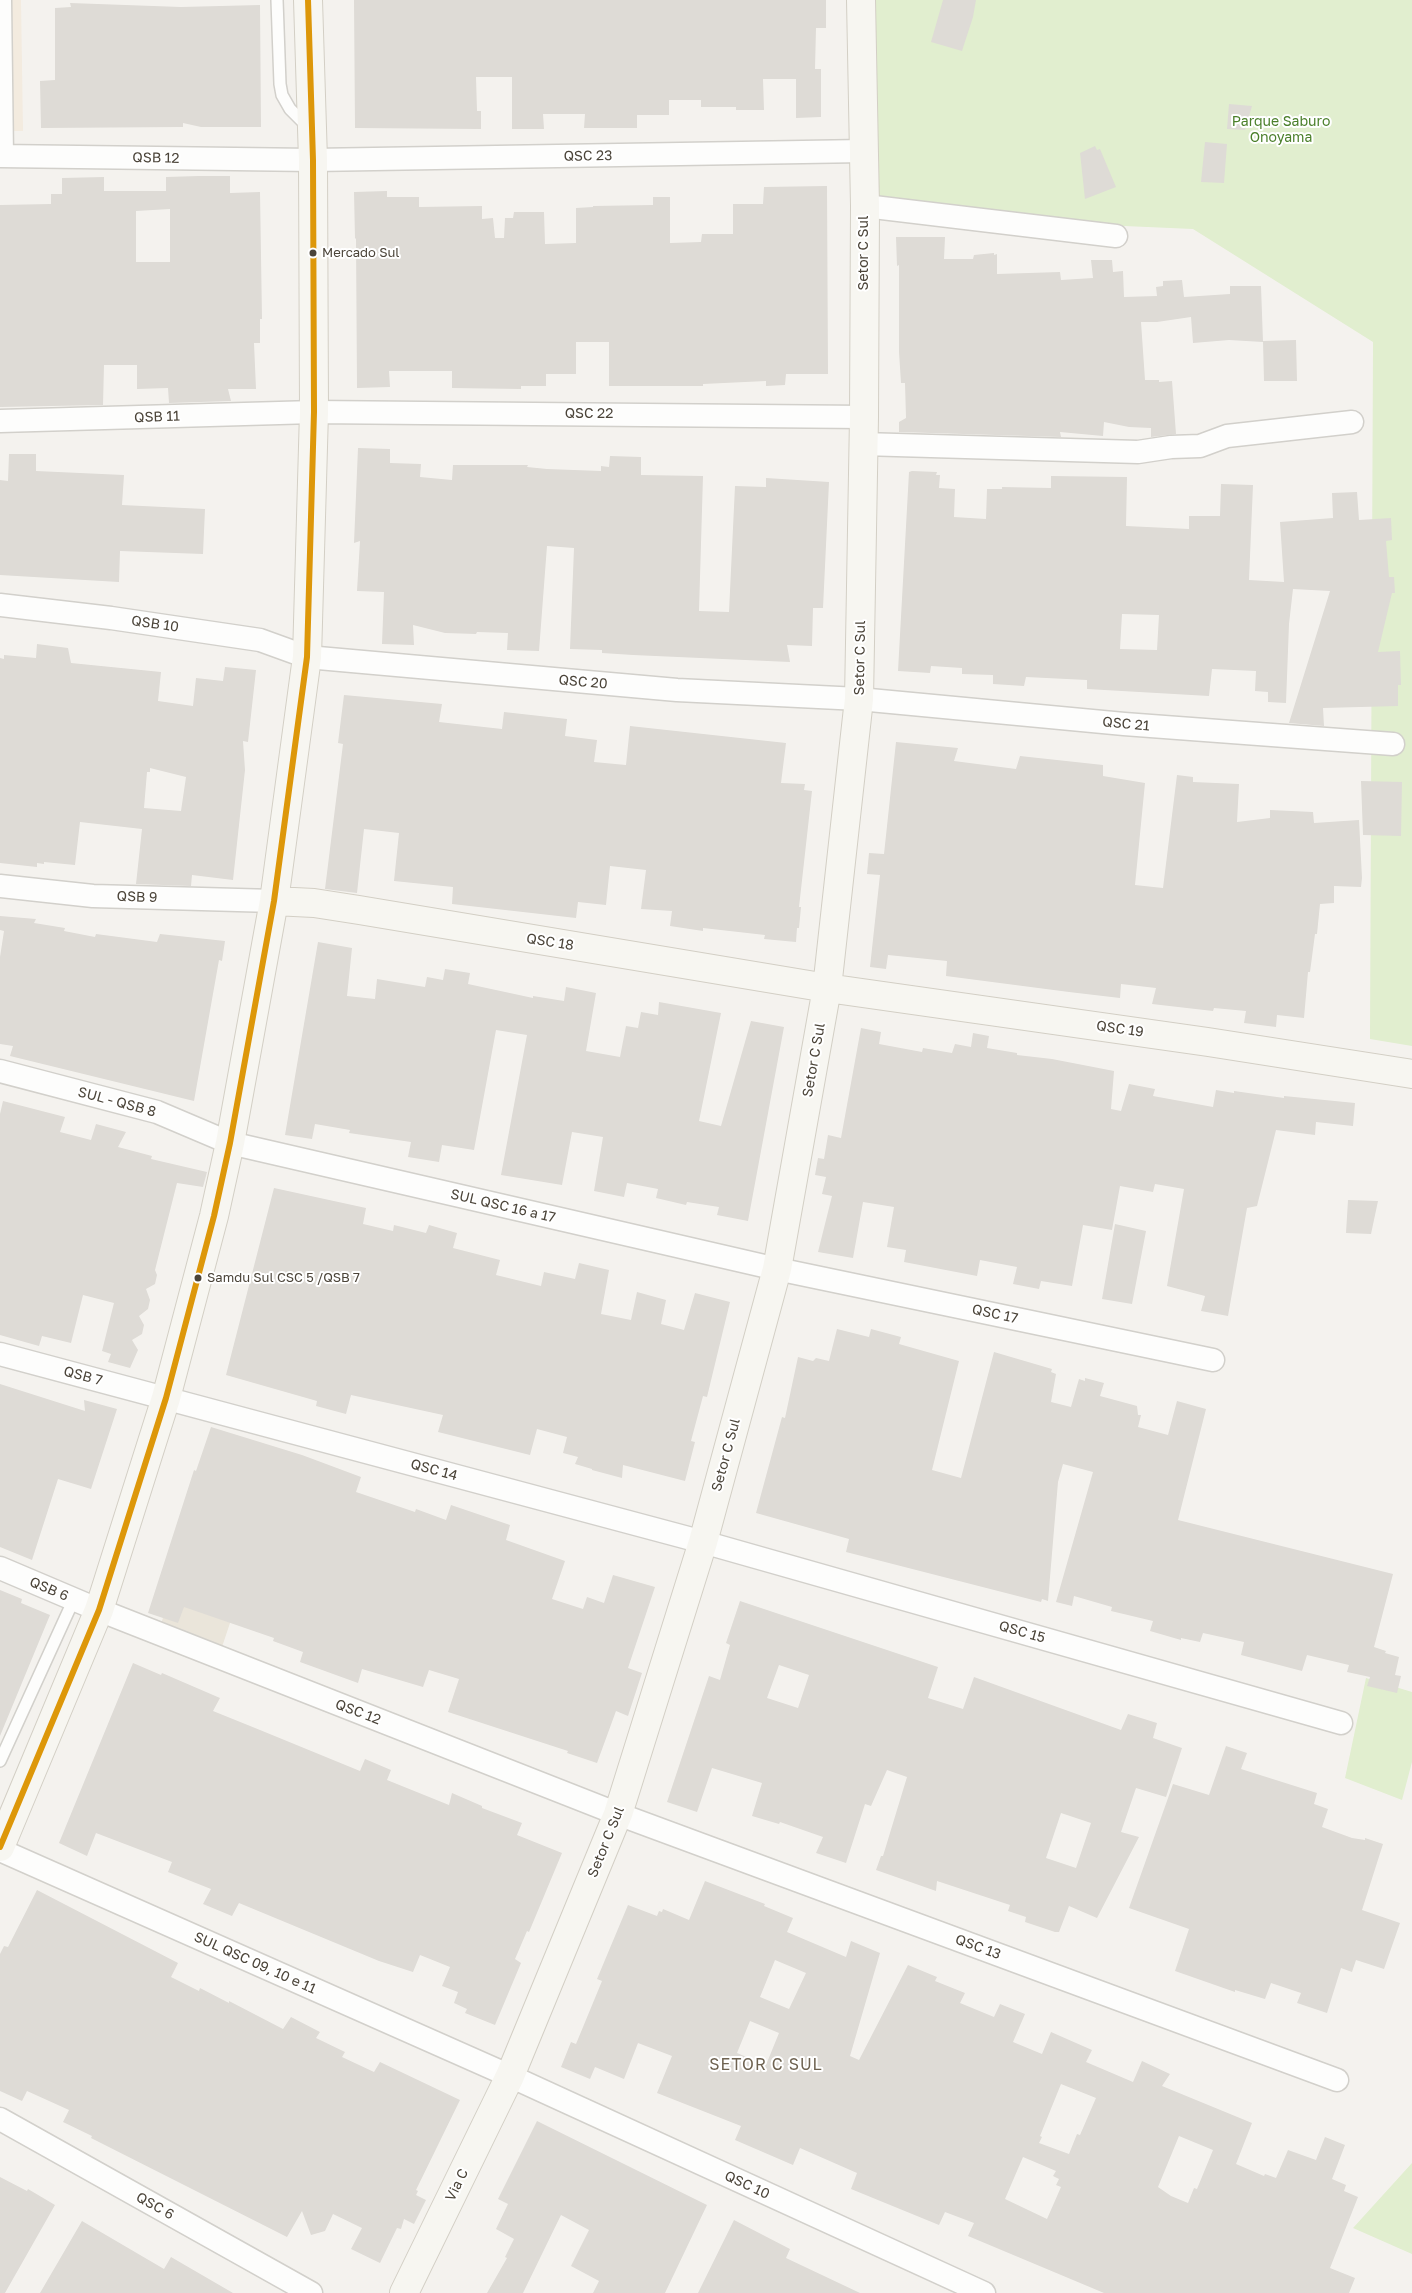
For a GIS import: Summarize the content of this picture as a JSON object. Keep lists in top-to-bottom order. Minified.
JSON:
{"streets":{"street":["QSC 23","QSB 12","Setor C Sul","QSC 22","QSB 11","QSB 10","QSC 20","QSC 21","QSB 9","QSC 18","QSC 19","SUL - QSB 8","SUL QSC 16 a 17","QSC 17","QSB 7","QSC 14","QSB 6","QSC 15","QSC 12","QSC 13","SUL QSC 09, 10 e 11","Via C","QSC 10","QSC 6"]},"crossings":[["QSC 23","QSB 12"],["QSC 23","Setor C Sul"],["Setor C Sul","QSC 22"],["Setor C Sul","QSC 20"],["Setor C Sul","QSC 21"],["Setor C Sul","QSC 18"],["Setor C Sul","QSC 19"],["Setor C Sul","SUL QSC 16 a 17"],["Setor C Sul","QSC 17"],["Setor C Sul","QSC 14"],["Setor C Sul","QSC 15"],["Setor C Sul","QSC 12"],["Setor C Sul","QSC 13"],["Setor C Sul","SUL QSC 09, 10 e 11"],["Setor C Sul","Via C"],["Setor C Sul","QSC 10"],["QSC 22","QSB 11"],["QSB 10","QSC 20"],["QSC 20","QSC 21"],["QSB 9","QSC 18"],["QSC 18","QSC 19"],["SUL - QSB 8","SUL QSC 16 a 17"],["SUL QSC 16 a 17","QSC 17"],["QSB 7","QSC 14"],["QSC 14","QSC 15"],["QSB 6","QSC 12"],["QSC 12","QSC 13"],["SUL QSC 09, 10 e 11","Via C"],["SUL QSC 09, 10 e 11","QSC 10"],["Via C","QSC 10"]],"districts":["SETOR C SUL"],"parks":["Parque Saburo Onoyama"],"places":["Mercado Sul","Samdu Sul CSC 5 /QSB 7"]}
